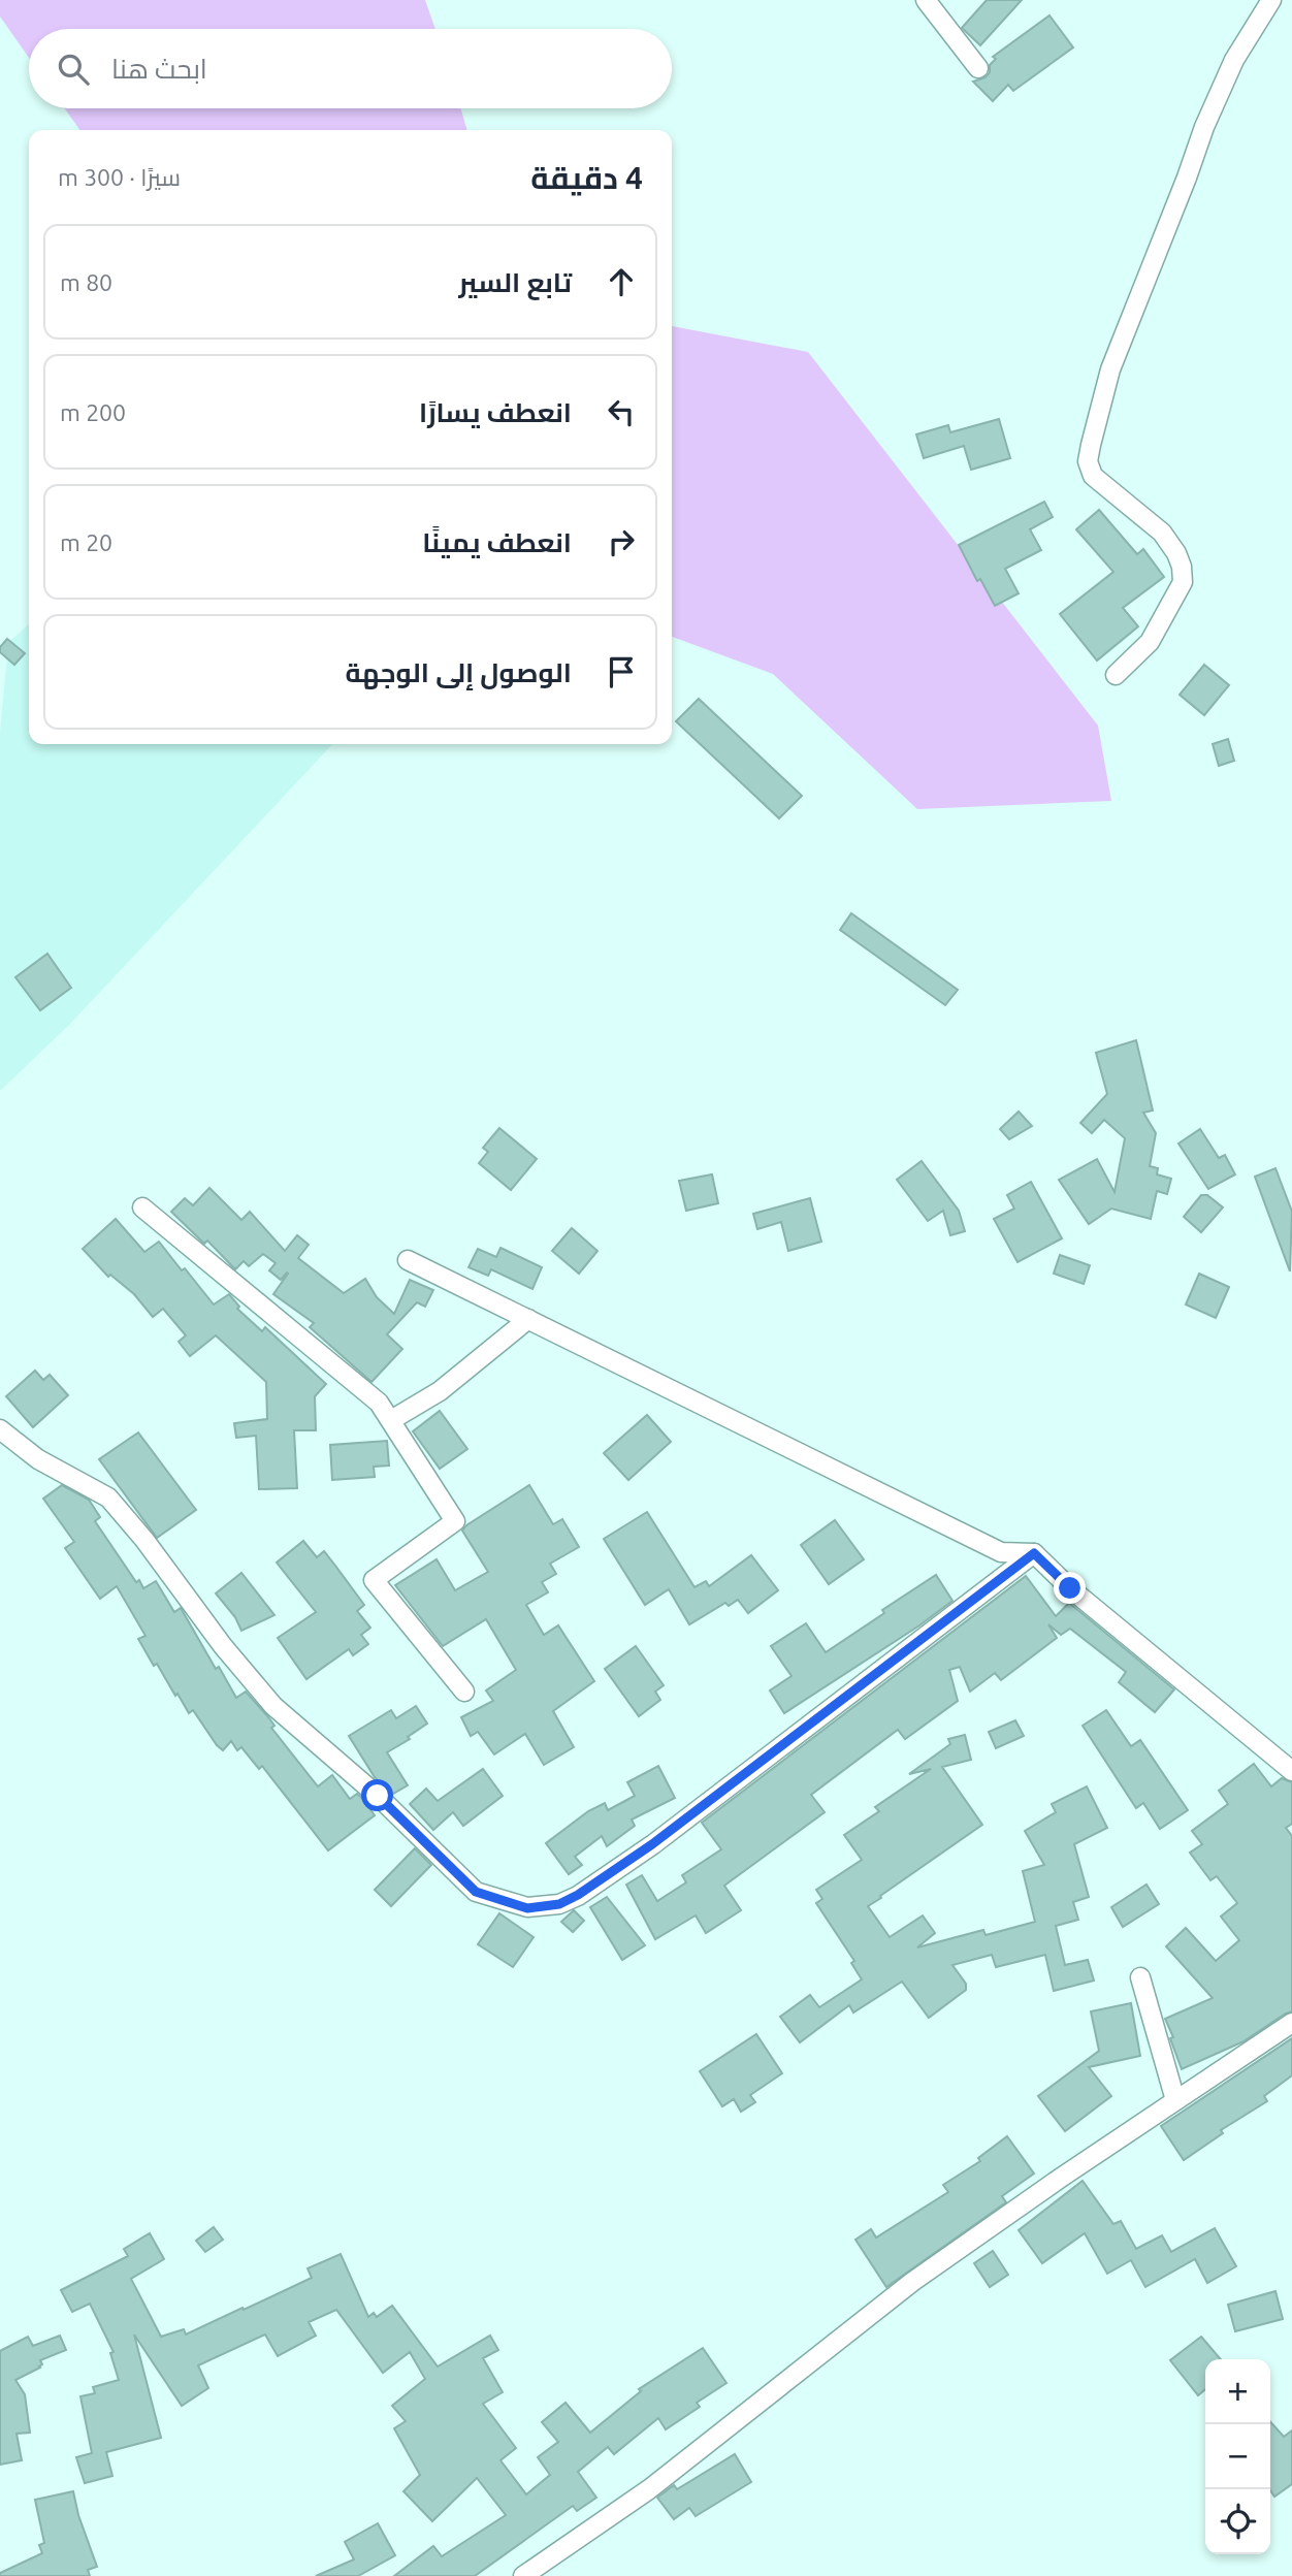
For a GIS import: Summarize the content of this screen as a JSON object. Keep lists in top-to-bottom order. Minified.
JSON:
{"page":{"search":"ابحث هنا","heading":["4 دقيقة","سيرًا · 300 m"],"list":[["تابع السير","80 m"],["انعطف يسارًا","200 m"],["انعطف يمينًا","20 m"],"الوصول إلى الوجهة"],"map_buttons":["+","−"]}}
